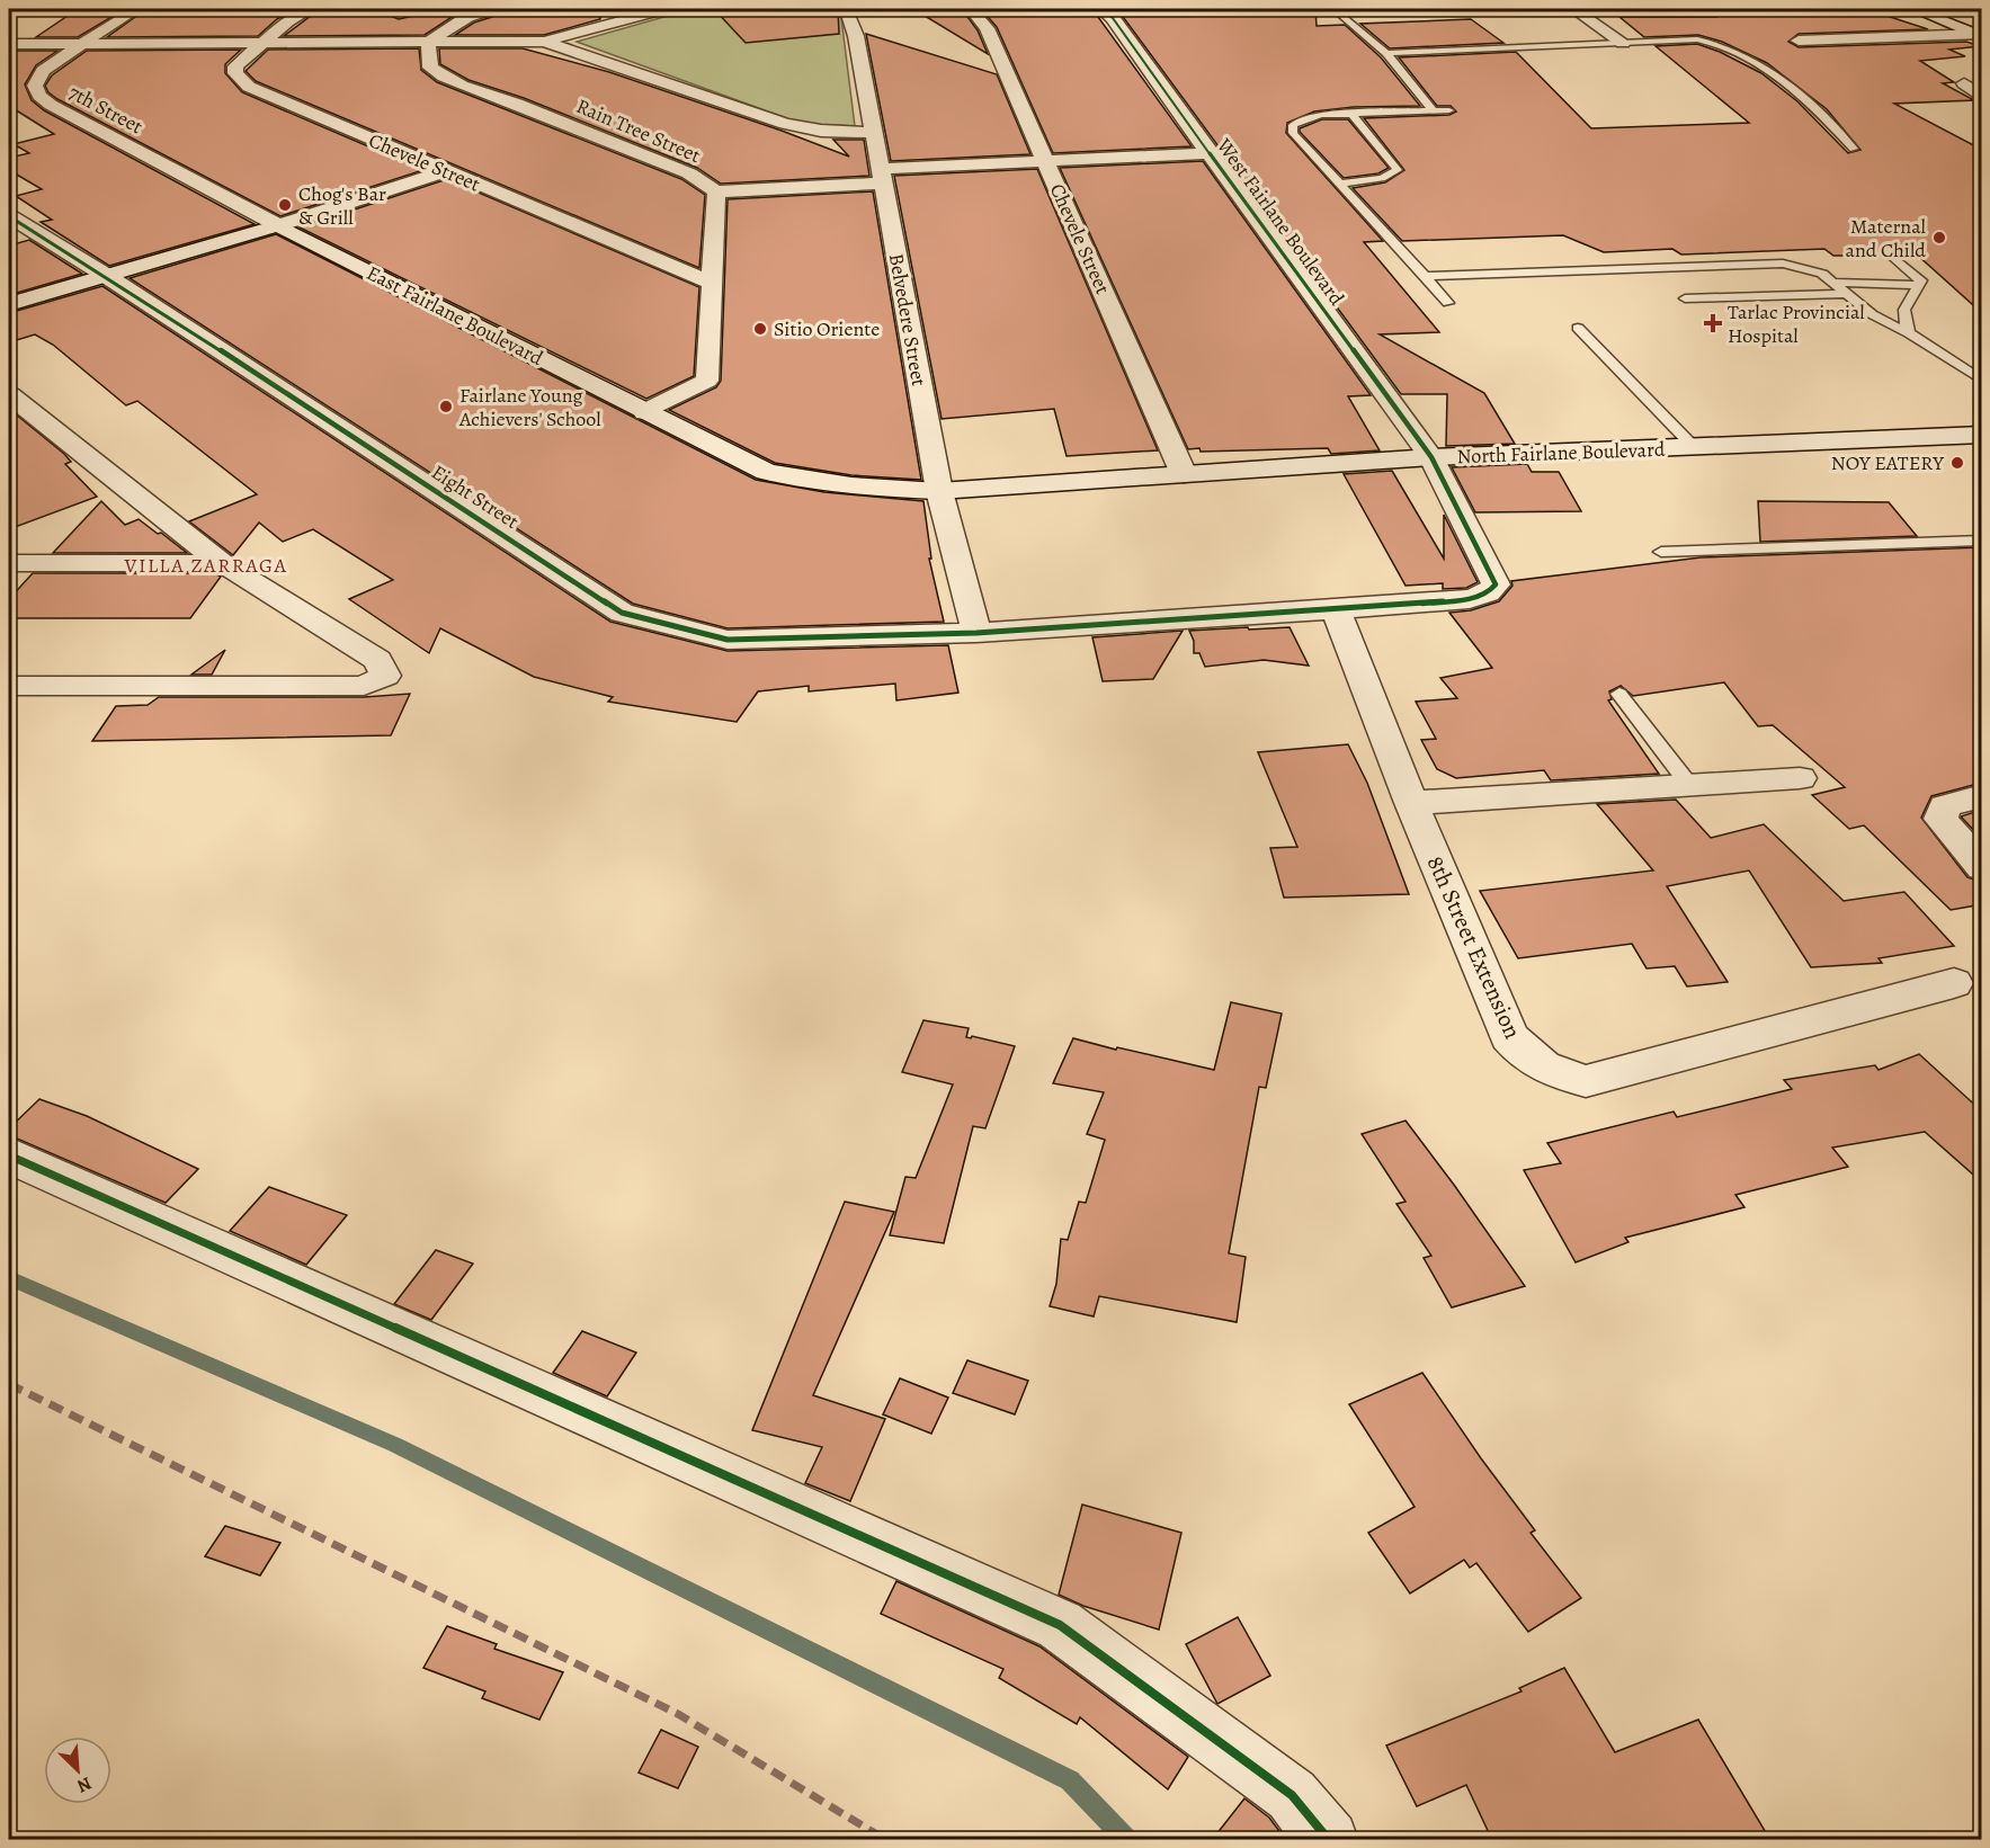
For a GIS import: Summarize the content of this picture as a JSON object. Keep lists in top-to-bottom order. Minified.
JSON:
{"streets":{"street":["7th Street","Rain Tree Street","Chevele Street","West Fairlane Boulevard","East Fairlane Boulevard","Belvedere Street","North Fairlane Boulevard","Eight Street","8th Street Extension"]},"crossings":[["7th Street","East Fairlane Boulevard"],["Rain Tree Street","Chevele Street"],["Rain Tree Street","East Fairlane Boulevard"],["Chevele Street","North Fairlane Boulevard"],["West Fairlane Boulevard","North Fairlane Boulevard"],["West Fairlane Boulevard","Eight Street"],["West Fairlane Boulevard","8th Street Extension"],["East Fairlane Boulevard","Belvedere Street"],["East Fairlane Boulevard","North Fairlane Boulevard"],["Belvedere Street","North Fairlane Boulevard"],["Belvedere Street","Eight Street"],["Eight Street","8th Street Extension"]],"districts":["VILLA ZARRAGA"],"places":{"other":["Chog's Bar & Grill","Maternal and Child","Sitio Oriente","Fairlane Young Achievers' School","NOY EATERY"],"health":["Tarlac Provincial Hospital"]},"north":"bottom right"}
